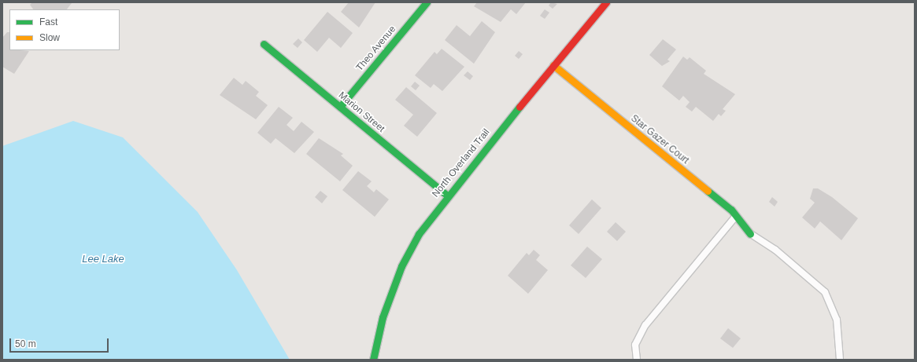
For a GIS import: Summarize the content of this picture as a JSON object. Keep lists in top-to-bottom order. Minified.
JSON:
{"streets":{"street":["Theo Avenue","Marion Street","Star Gazer Court","North Overland Trail"]},"crossings":[["Theo Avenue","Marion Street"],["Marion Street","North Overland Trail"],["Star Gazer Court","North Overland Trail"]],"water":["Lee Lake"],"legend":["Fast","Slow"],"scale_bar":"50 m"}
